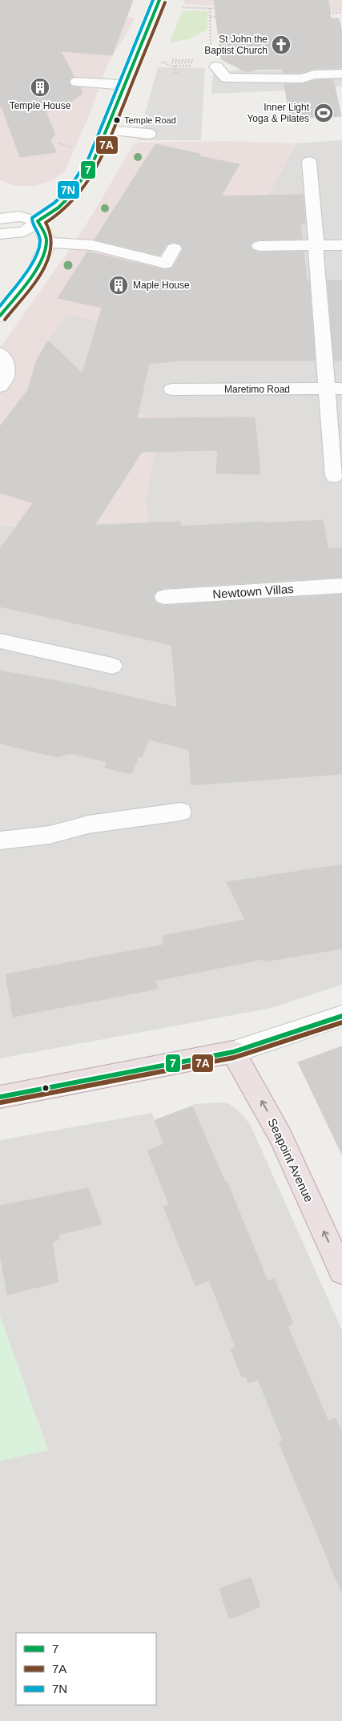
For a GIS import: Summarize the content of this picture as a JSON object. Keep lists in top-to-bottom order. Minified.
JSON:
{"streets":{"highway":["Seapoint Avenue"],"street":["Maretimo Road","Newtown Villas"]},"one_way":["Seapoint Avenue"],"places":{"church":["St John the Baptist Church"],"building":["Temple House","Maple House"],"sports":["Inner Light Yoga & Pilates"],"other":["Temple Road"]},"lines":["transit line 7","transit line 7N","transit line 7A"],"legend":["7","7A","7N"]}
